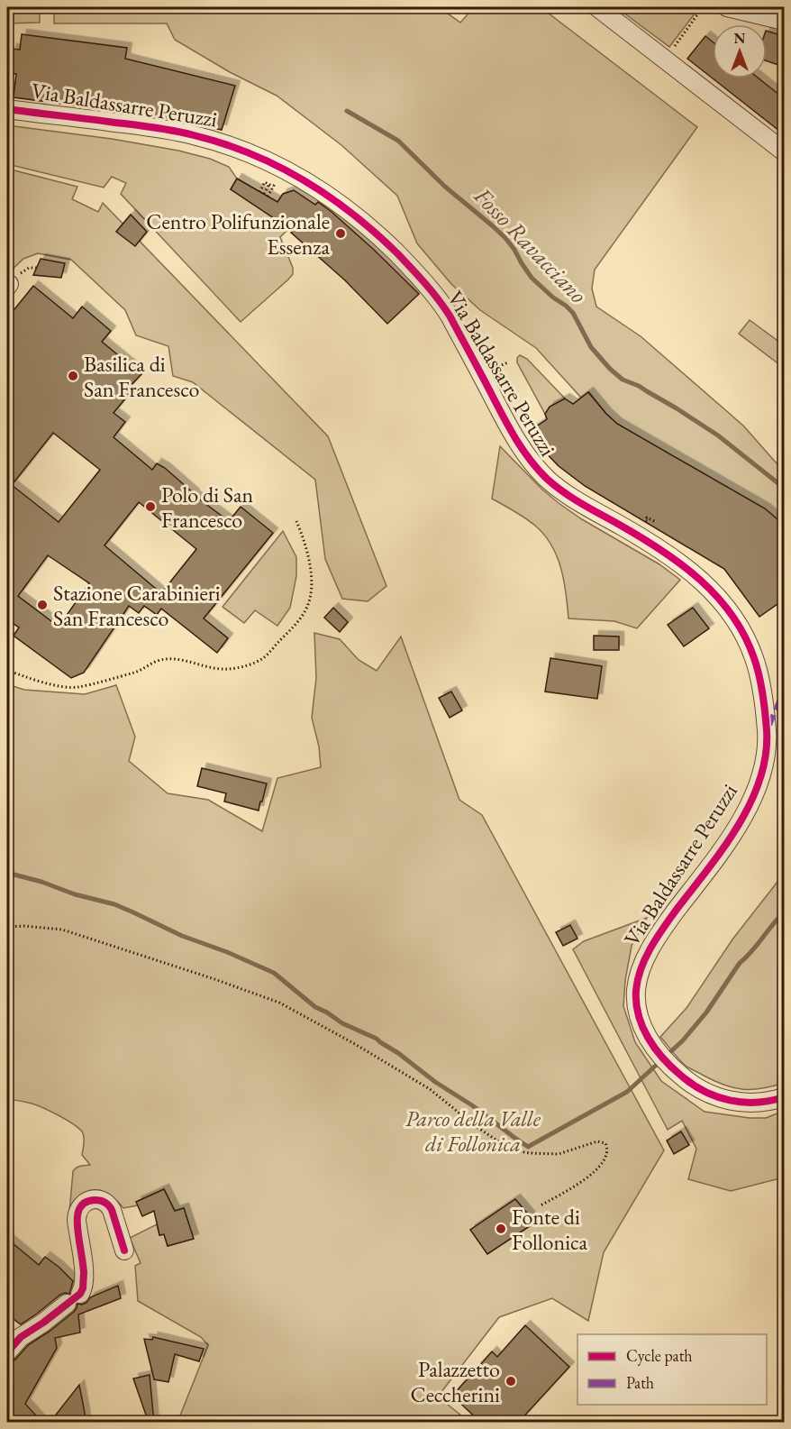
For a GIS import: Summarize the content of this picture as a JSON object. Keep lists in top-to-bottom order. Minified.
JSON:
{"streets":{"street":["Via Baldassarre Peruzzi"]},"water":["Fosso Ravacciano"],"parks":["Parco della Valle di Follonica"],"places":["Centro Polifunzionale Essenza","Basilica di San Francesco","Polo di San Francesco","Stazione Carabinieri San Francesco","Fonte di Follonica","Palazzetto Ceccherini"],"legend":["Cycle path","Path"],"north":"top"}
